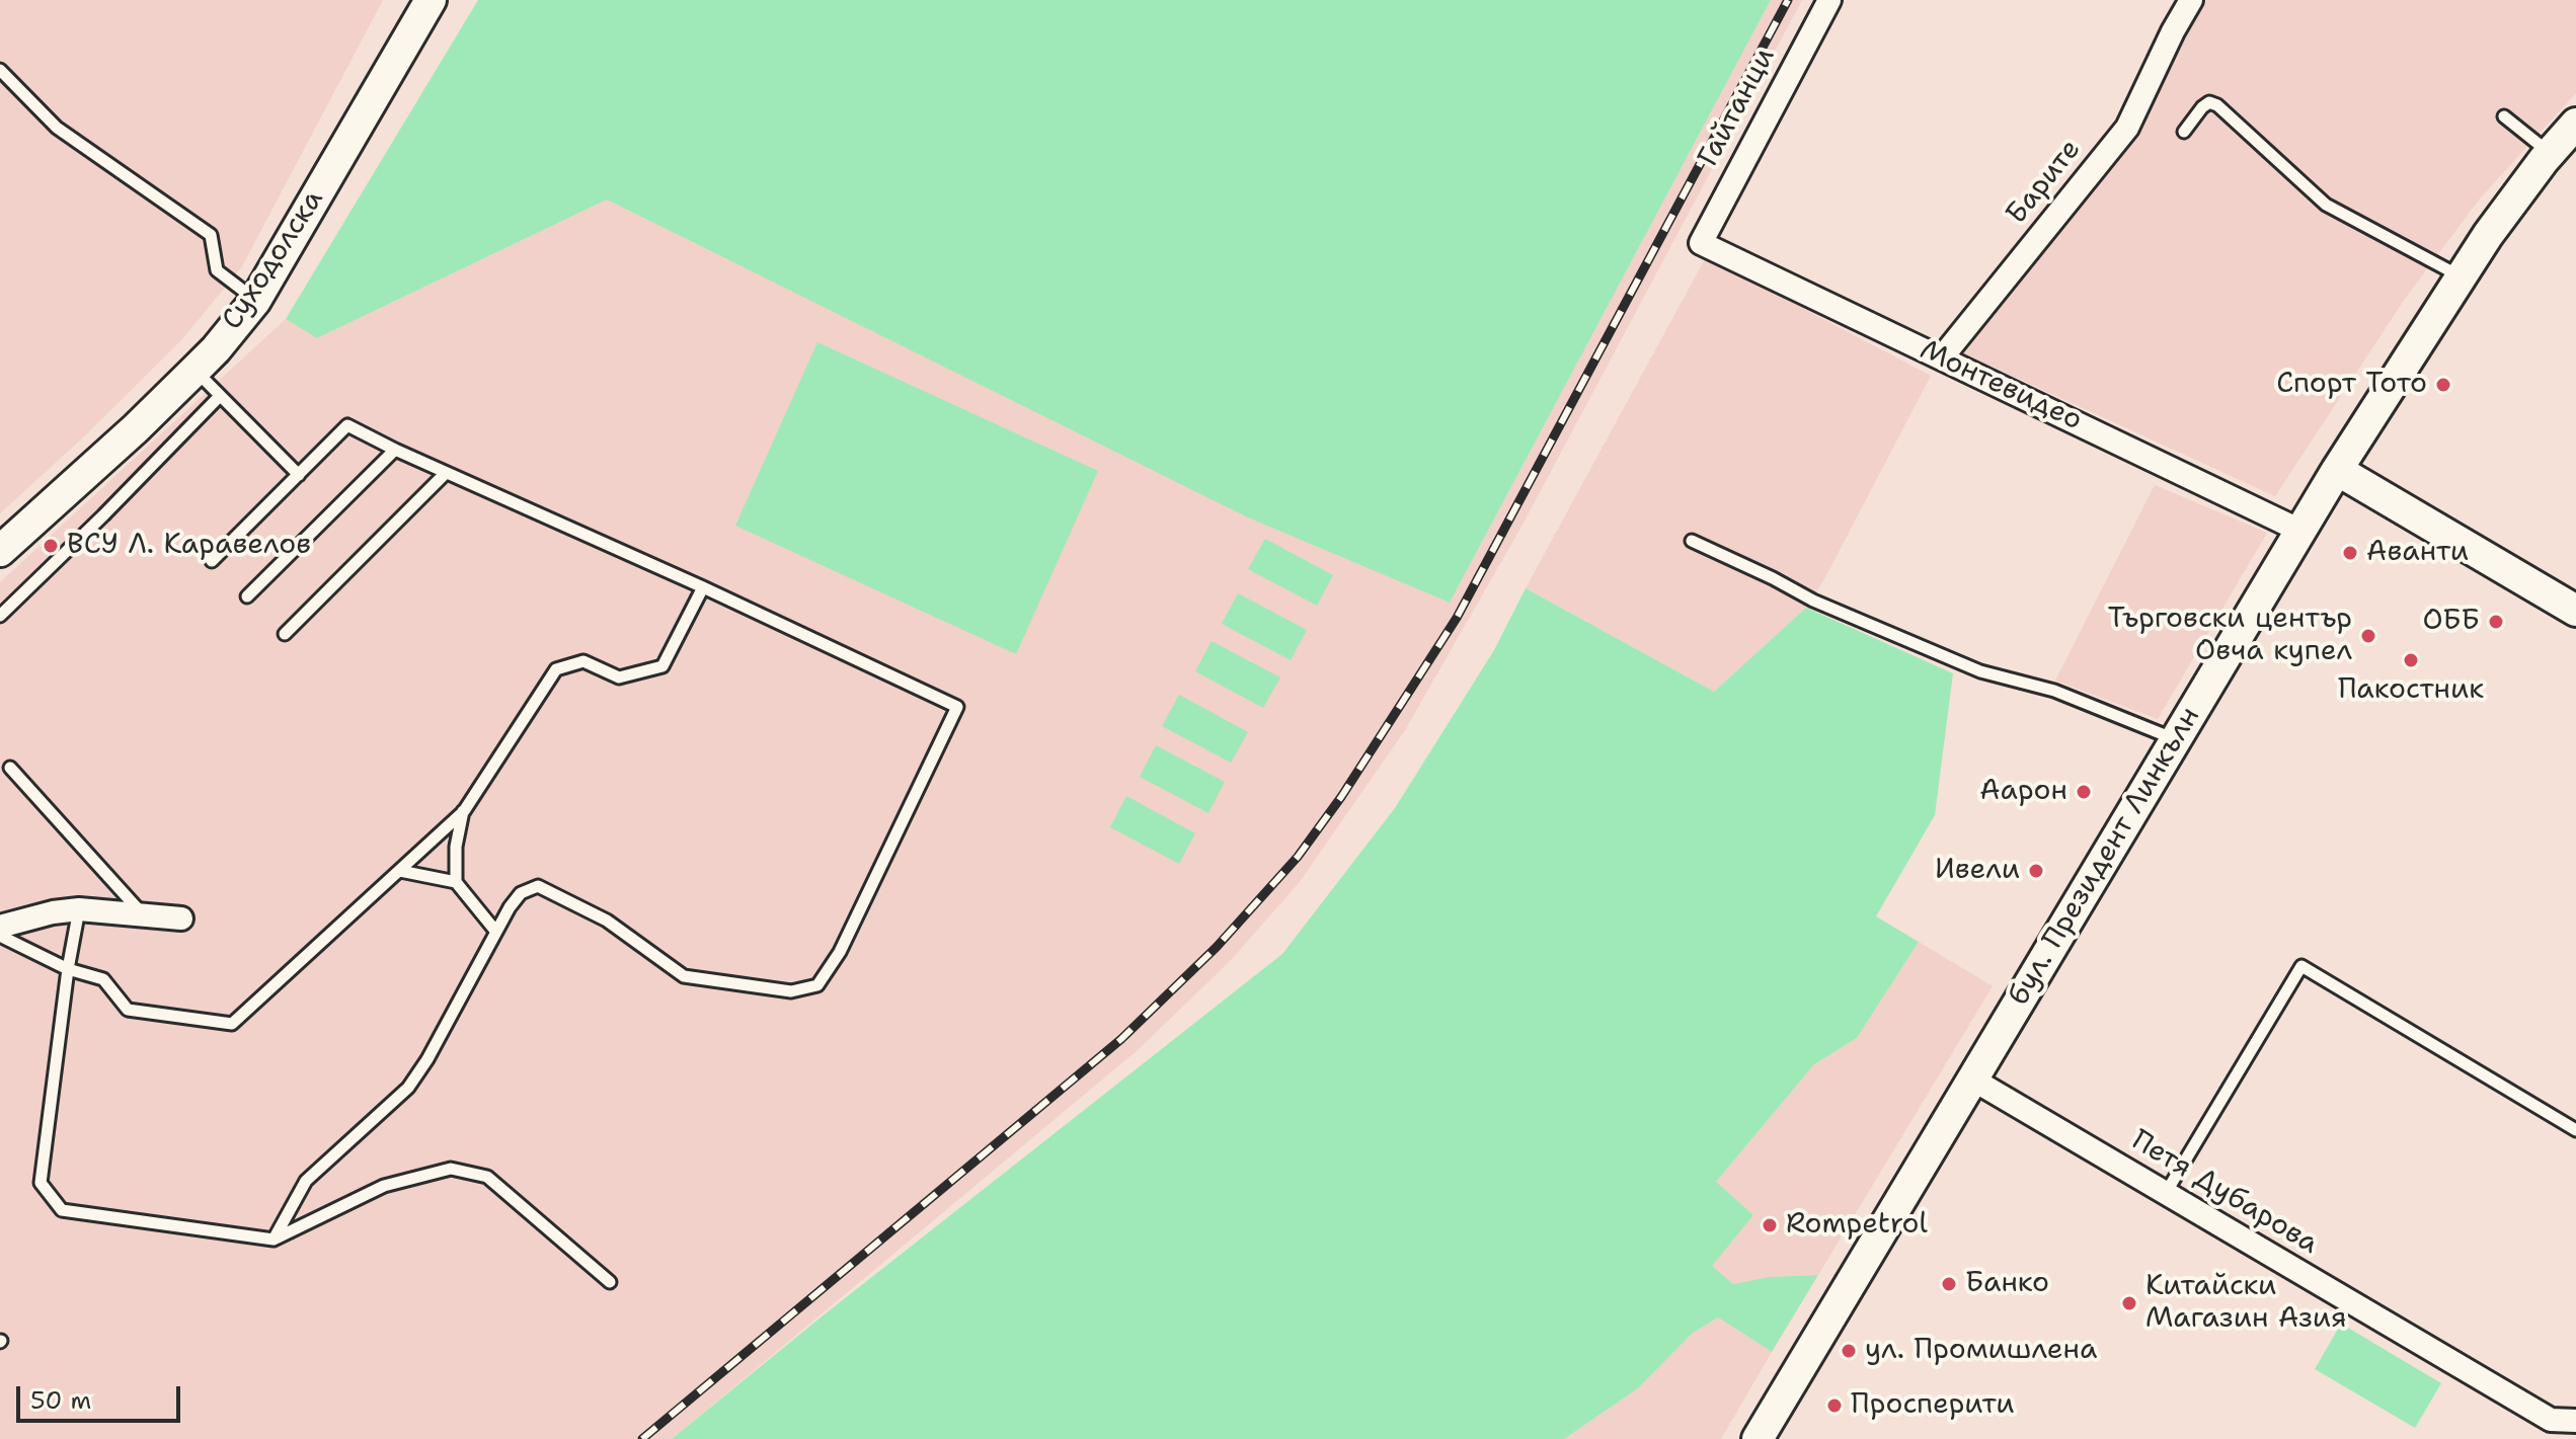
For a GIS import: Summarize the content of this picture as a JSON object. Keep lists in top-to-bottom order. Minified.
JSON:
{"streets":{"street":["Гайтанци","Барите","Суходолска","Монтевидео","бул. Президент Линкълн","Петя Дубарова"]},"crossings":[["Гайтанци","Монтевидео"],["Барите","Монтевидео"],["Монтевидео","бул. Президент Линкълн"],["бул. Президент Линкълн","Петя Дубарова"]],"places":["Спорт Тото","ВСУ Л. Каравелов","Аванти","ОББ","Търговски център Овча купел","Пакостник","Аарон","Ивели","Rompetrol","Банко","Китайски Магазин Азия","ул. Промишлена","Просперити"],"scale_bar":"50 m"}
